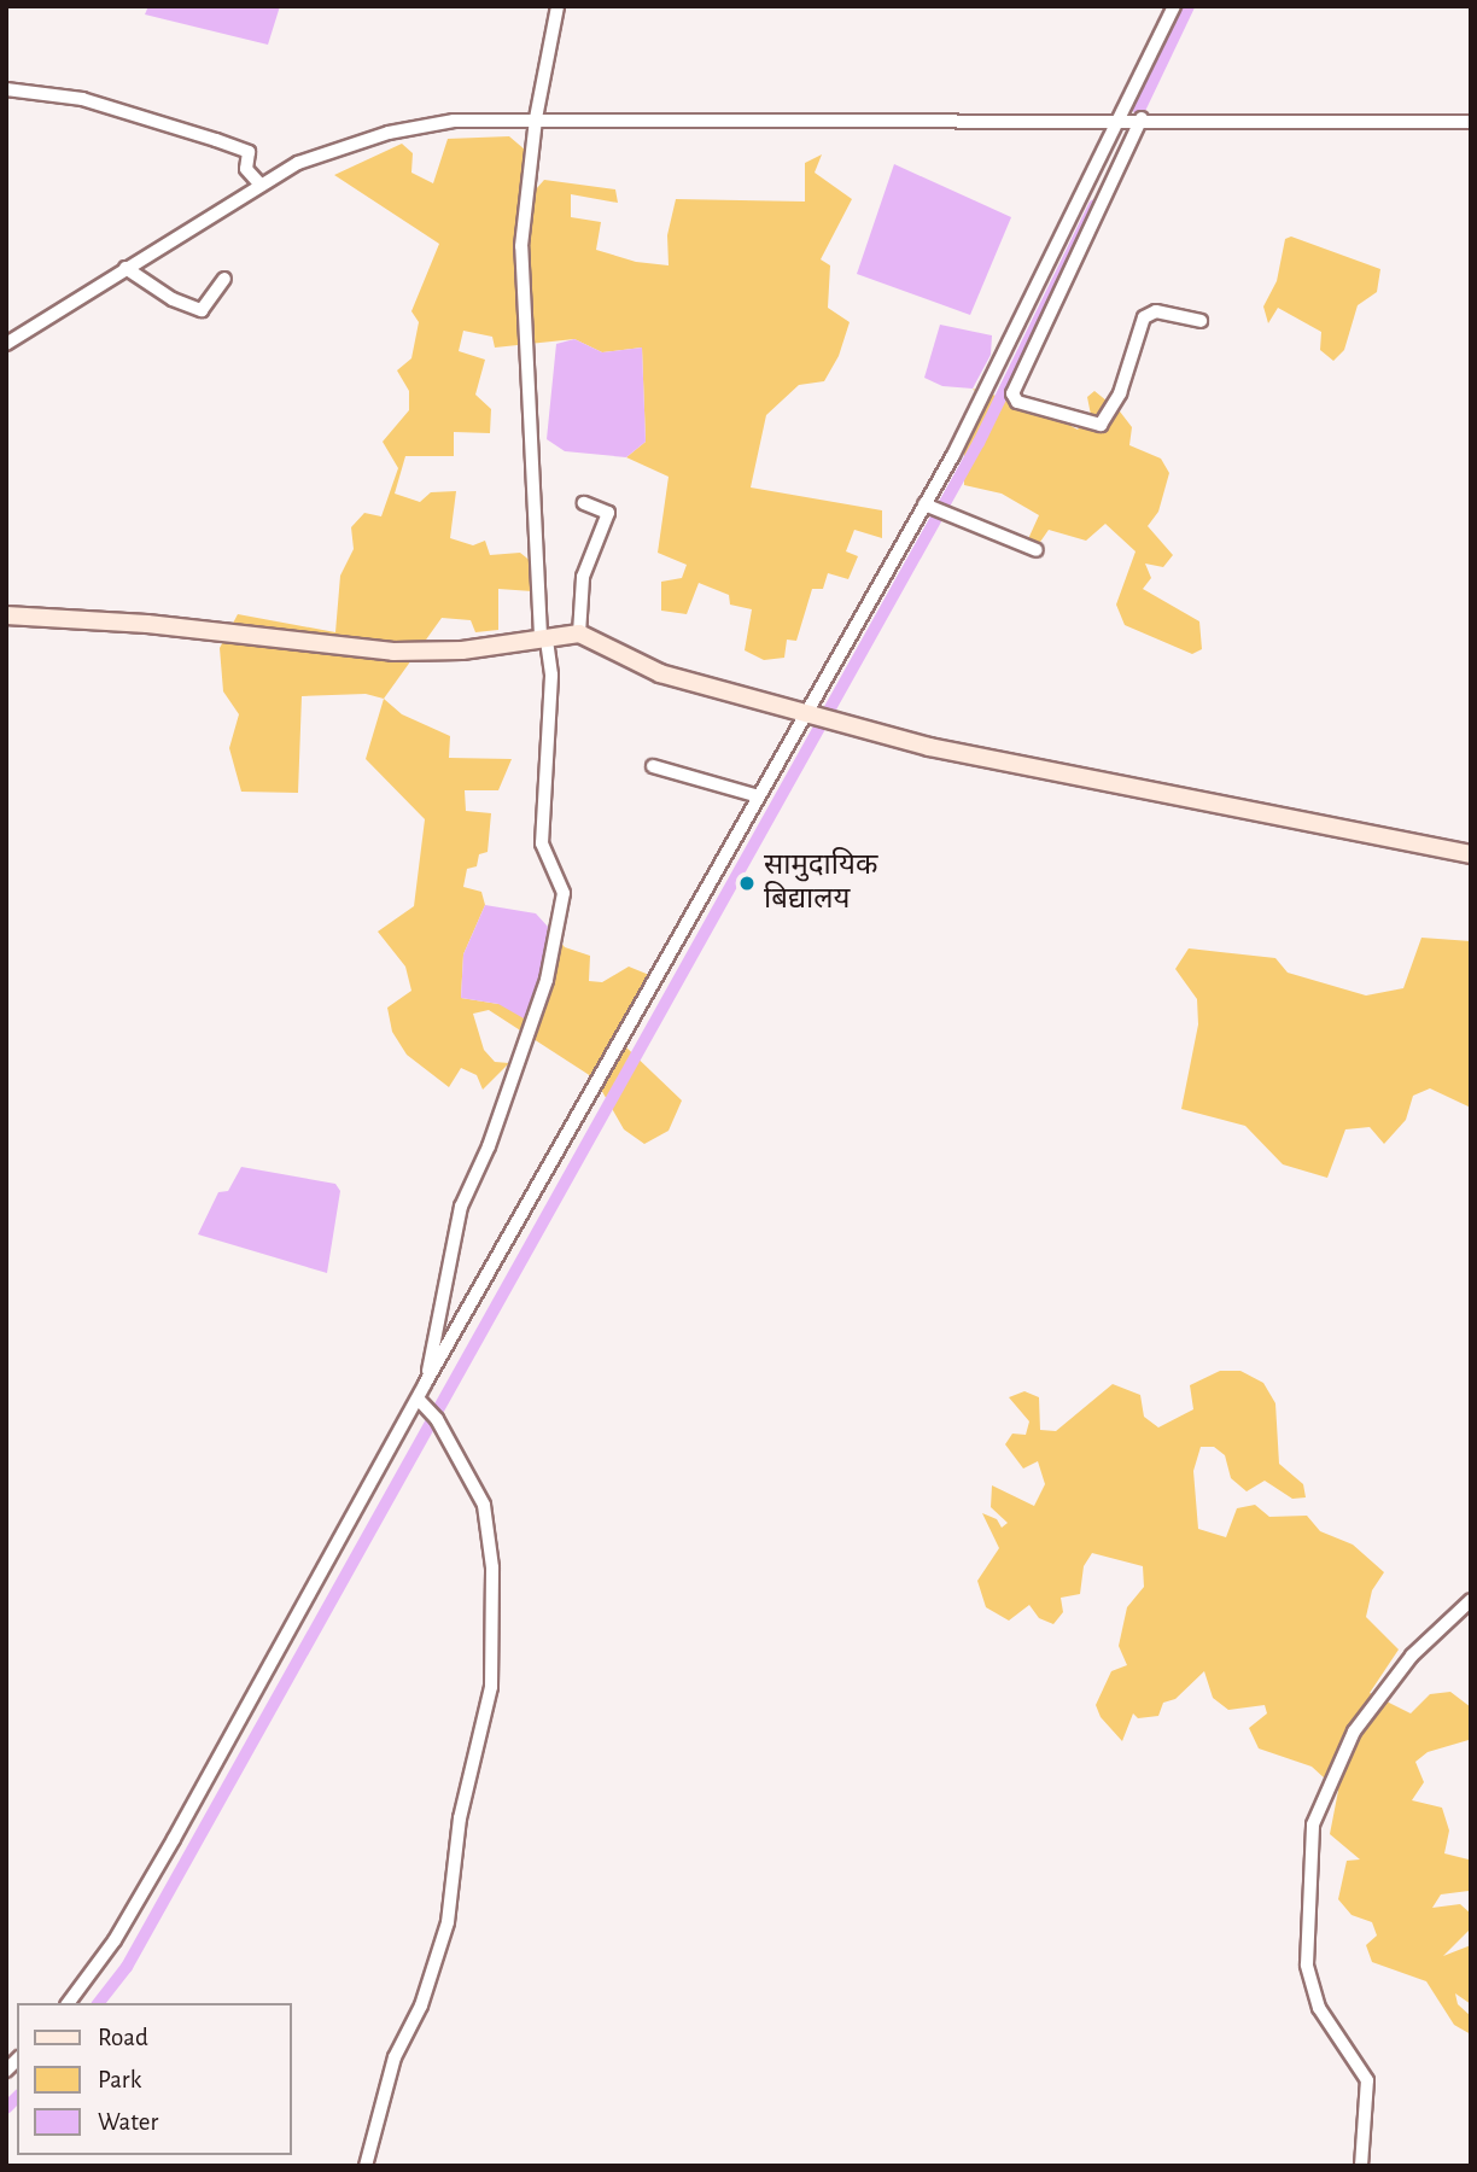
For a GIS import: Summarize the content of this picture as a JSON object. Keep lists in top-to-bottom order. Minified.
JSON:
{"places":["सामुदायिक बिद्यालय"],"legend":["Road","Park","Water"]}
